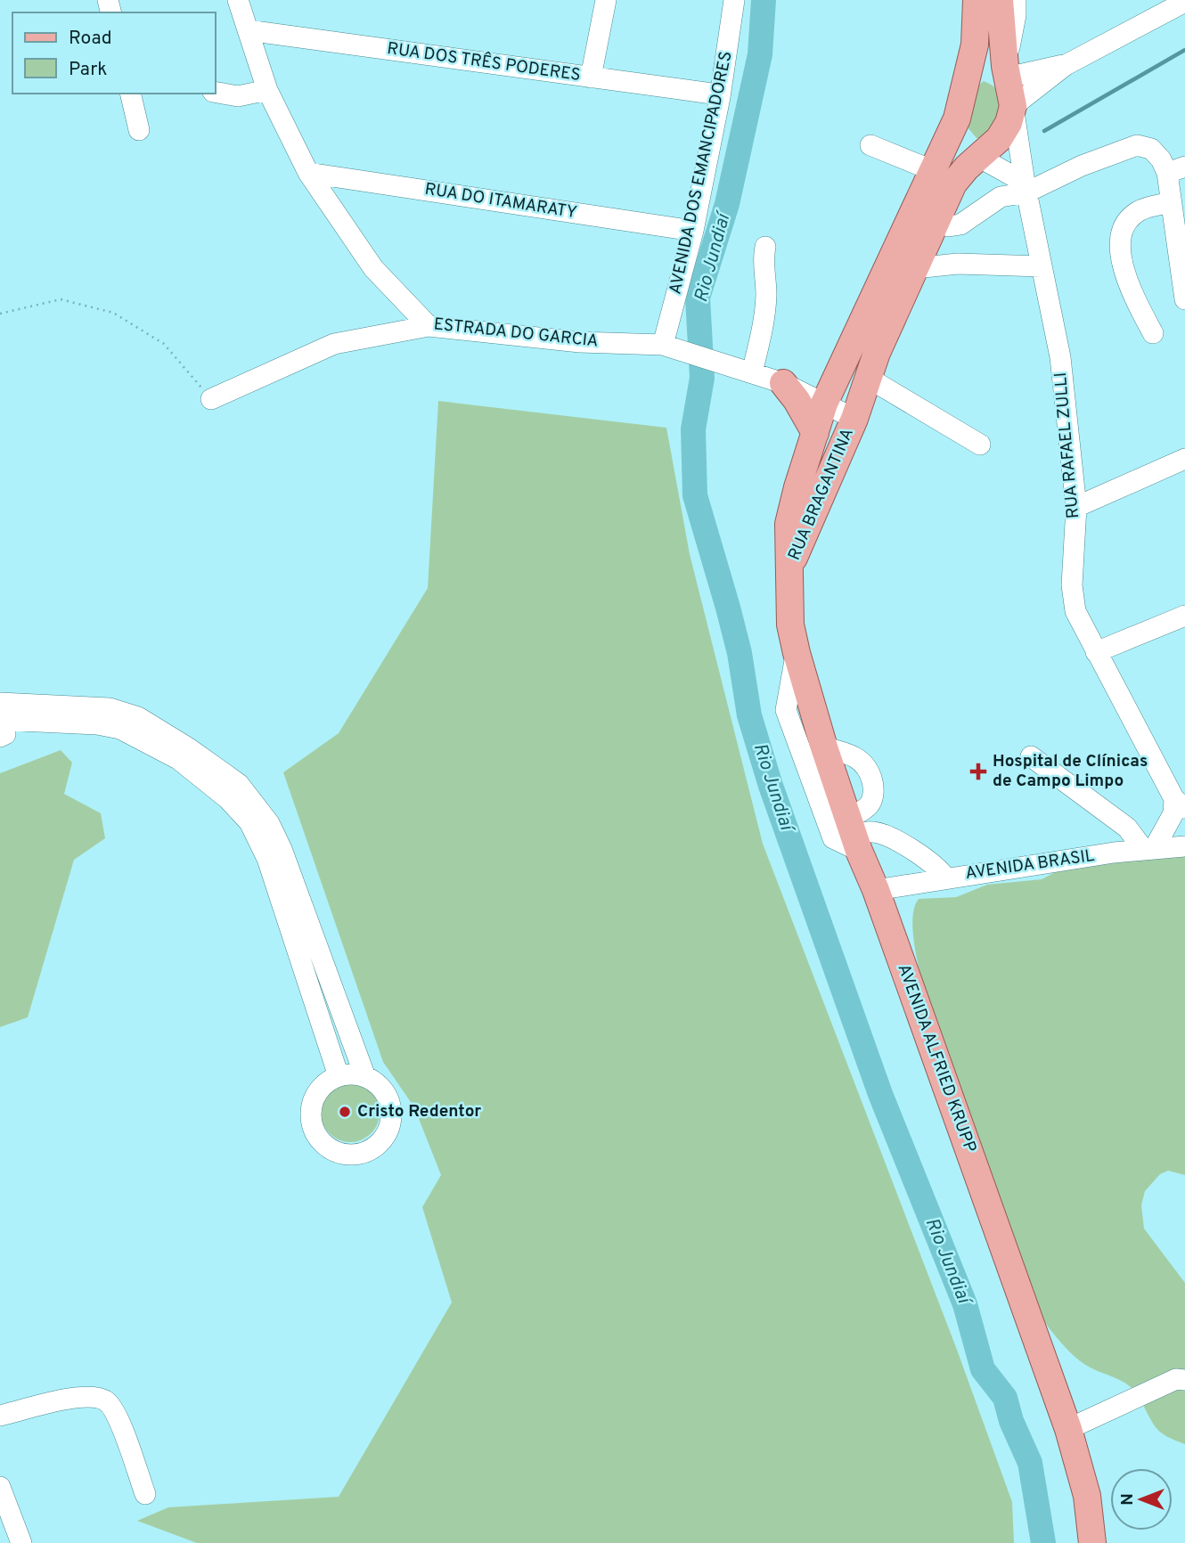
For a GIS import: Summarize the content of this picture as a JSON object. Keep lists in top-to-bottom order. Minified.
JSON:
{"streets":{"main road":["RUA BRAGANTINA","AVENIDA ALFRIED KRUPP"],"street":["RUA DOS TRÊS PODERES","AVENIDA DOS EMANCIPADORES","RUA DO ITAMARATY","ESTRADA DO GARCIA","RUA RAFAEL ZULLI","AVENIDA BRASIL"]},"crossings":[["RUA DOS TRÊS PODERES","AVENIDA DOS EMANCIPADORES"],["RUA DOS TRÊS PODERES","ESTRADA DO GARCIA"],["AVENIDA DOS EMANCIPADORES","RUA DO ITAMARATY"],["AVENIDA DOS EMANCIPADORES","ESTRADA DO GARCIA"],["RUA DO ITAMARATY","ESTRADA DO GARCIA"],["ESTRADA DO GARCIA","RUA BRAGANTINA"],["RUA RAFAEL ZULLI","RUA BRAGANTINA"],["RUA BRAGANTINA","AVENIDA ALFRIED KRUPP"],["AVENIDA BRASIL","AVENIDA ALFRIED KRUPP"]],"water":["Rio Jundiaí"],"places":{"health":["Hospital de Clínicas de Campo Limpo"],"other":["Cristo Redentor"]},"legend":["Road","Park"],"north":"left"}
